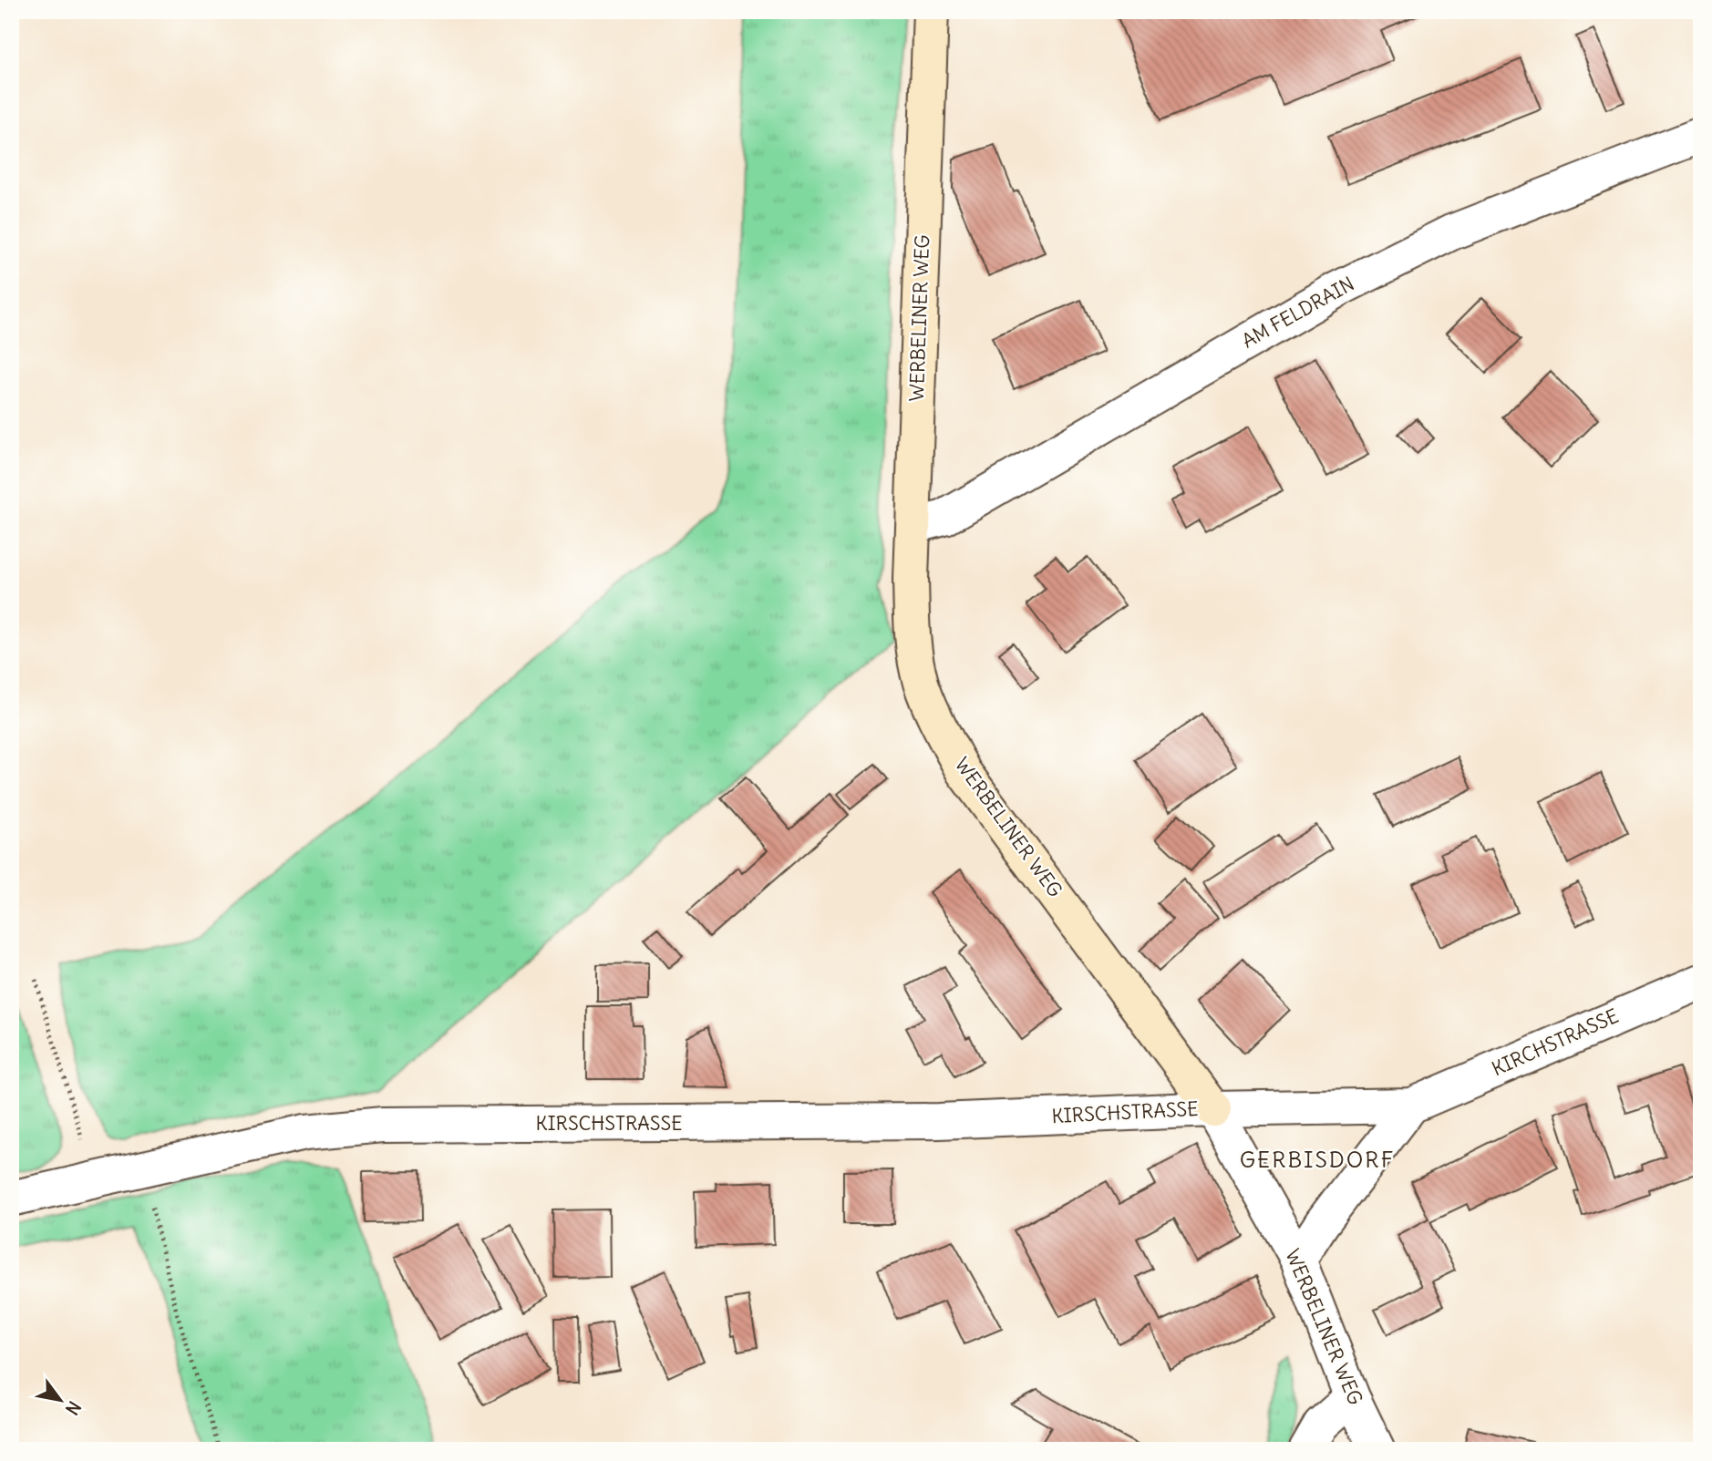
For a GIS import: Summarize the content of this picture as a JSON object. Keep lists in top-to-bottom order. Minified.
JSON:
{"streets":{"street":["AM FELDRAIN","WERBELINER WEG","KIRCHSTRASSE","KIRSCHSTRASSE"]},"crossings":[["AM FELDRAIN","WERBELINER WEG"],["WERBELINER WEG","KIRCHSTRASSE"],["WERBELINER WEG","KIRSCHSTRASSE"],["KIRCHSTRASSE","KIRSCHSTRASSE"]],"districts":["GERBISDORF"],"north":"bottom right"}
